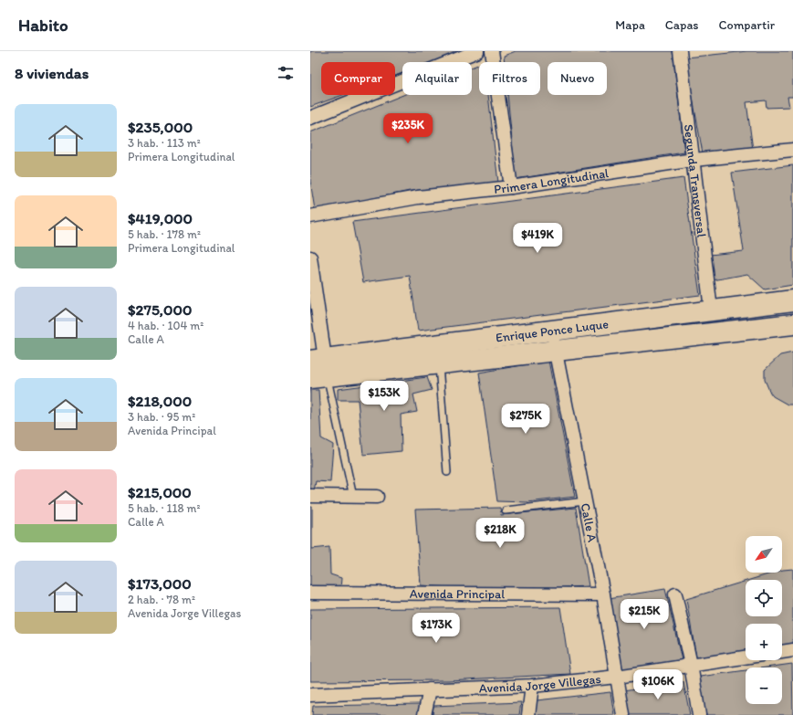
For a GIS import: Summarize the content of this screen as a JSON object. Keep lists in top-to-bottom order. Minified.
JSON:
{"streets":{"main road":["Enrique Ponce Luque"],"street":["Segunda Transversal","Primera Longitudinal","Calle A","Avenida Principal","Avenida Jorge Villegas"]},"crossings":[["Segunda Transversal","Primera Longitudinal"],["Segunda Transversal","Enrique Ponce Luque"],["Enrique Ponce Luque","Calle A"],["Calle A","Avenida Principal"],["Calle A","Avenida Jorge Villegas"]],"north":"bottom left","page":{"header":"Habito","nav":["Mapa","Capas","Compartir"],"heading":"8 viviendas","chip":["Comprar","Alquilar","Filtros","Nuevo"],"list":[{"name":"$235,000","note":"3 hab. · 113 m² · Primera Longitudinal"},{"name":"$419,000","note":"5 hab. · 178 m² · Primera Longitudinal"},{"name":"$275,000","note":"4 hab. · 104 m² · Calle A"},{"name":"$218,000","note":"3 hab. · 95 m² · Avenida Principal"},{"name":"$215,000","note":"5 hab. · 118 m² · Calle A"},{"name":"$173,000","note":"2 hab. · 78 m² · Avenida Jorge Villegas"}],"price":["$235K","$419K","$153K","$275K","$218K","$215K","$173K","$106K"],"map_buttons":["+","−"]}}
